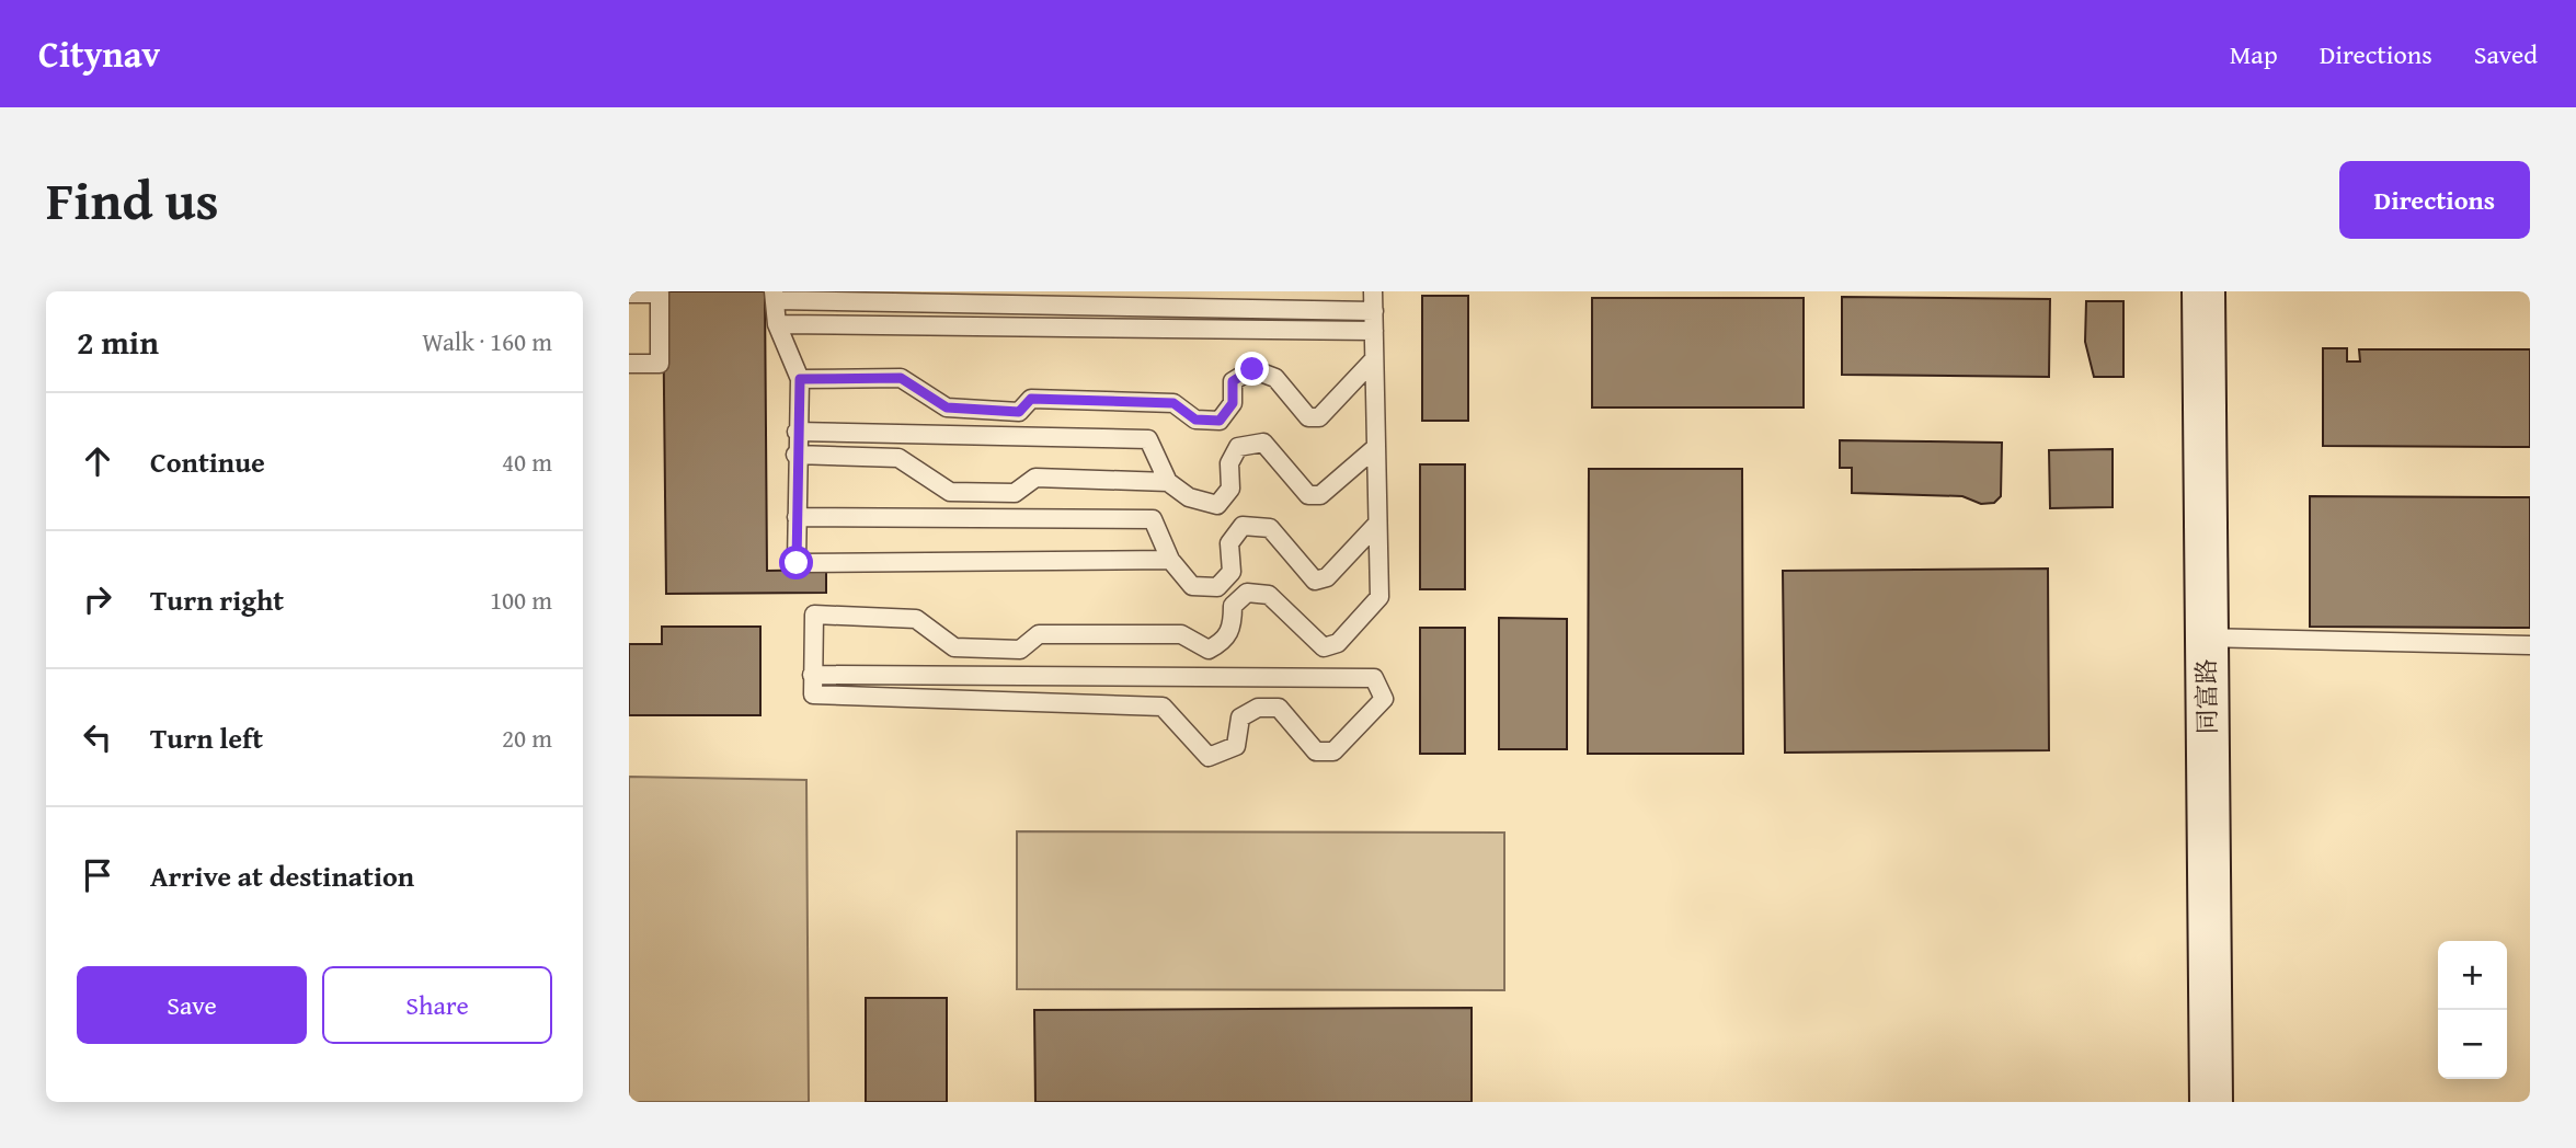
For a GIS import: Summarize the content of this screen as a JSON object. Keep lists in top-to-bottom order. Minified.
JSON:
{"streets":{"street":["同富路"]},"page":{"header":"Citynav","nav":["Map","Directions","Saved"],"title":"Find us","buttons":["Directions",["Save","Share"]],"heading":["2 min","Walk · 160 m"],"list":[["Continue","40 m"],["Turn right","100 m"],["Turn left","20 m"],"Arrive at destination"],"map_buttons":["+","−"]}}
